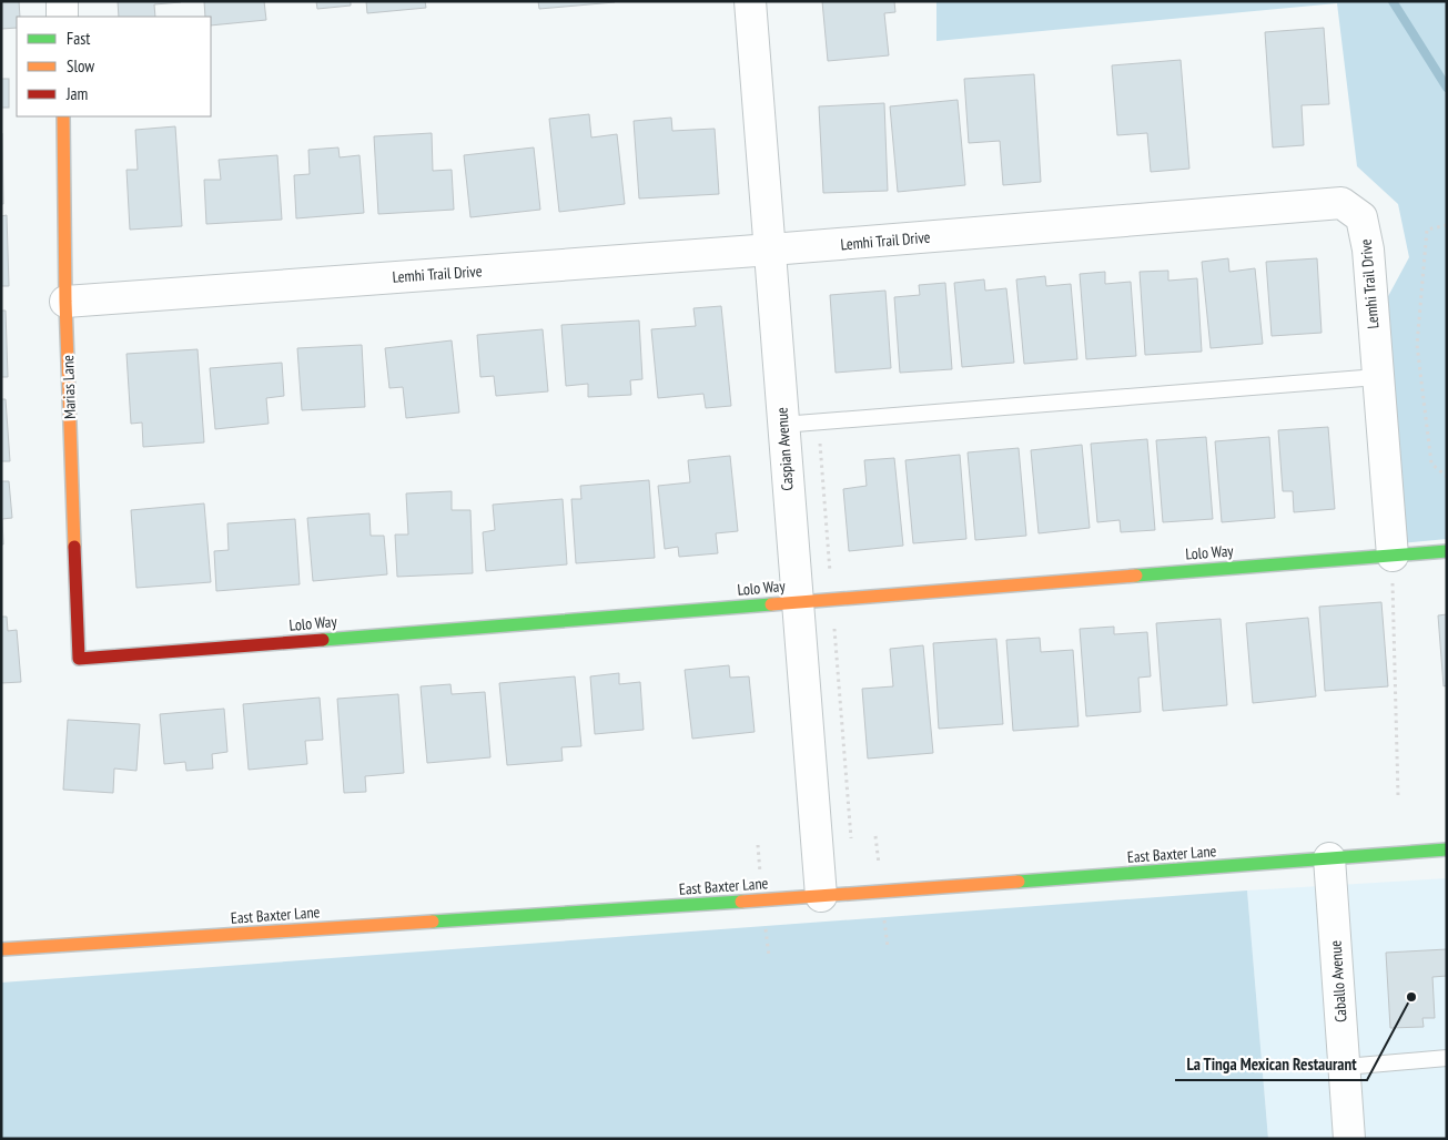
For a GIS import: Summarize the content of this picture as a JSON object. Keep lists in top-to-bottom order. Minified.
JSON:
{"streets":{"street":["Lemhi Trail Drive","Marias Lane","Caspian Avenue","Lolo Way","East Baxter Lane","Caballo Avenue"]},"crossings":[["Lemhi Trail Drive","Marias Lane"],["Lemhi Trail Drive","Caspian Avenue"],["Lemhi Trail Drive","Lolo Way"],["Marias Lane","Lolo Way"],["Caspian Avenue","Lolo Way"],["Caspian Avenue","East Baxter Lane"],["East Baxter Lane","Caballo Avenue"]],"places":["La Tinga Mexican Restaurant"],"legend":["Fast","Slow","Jam"]}
